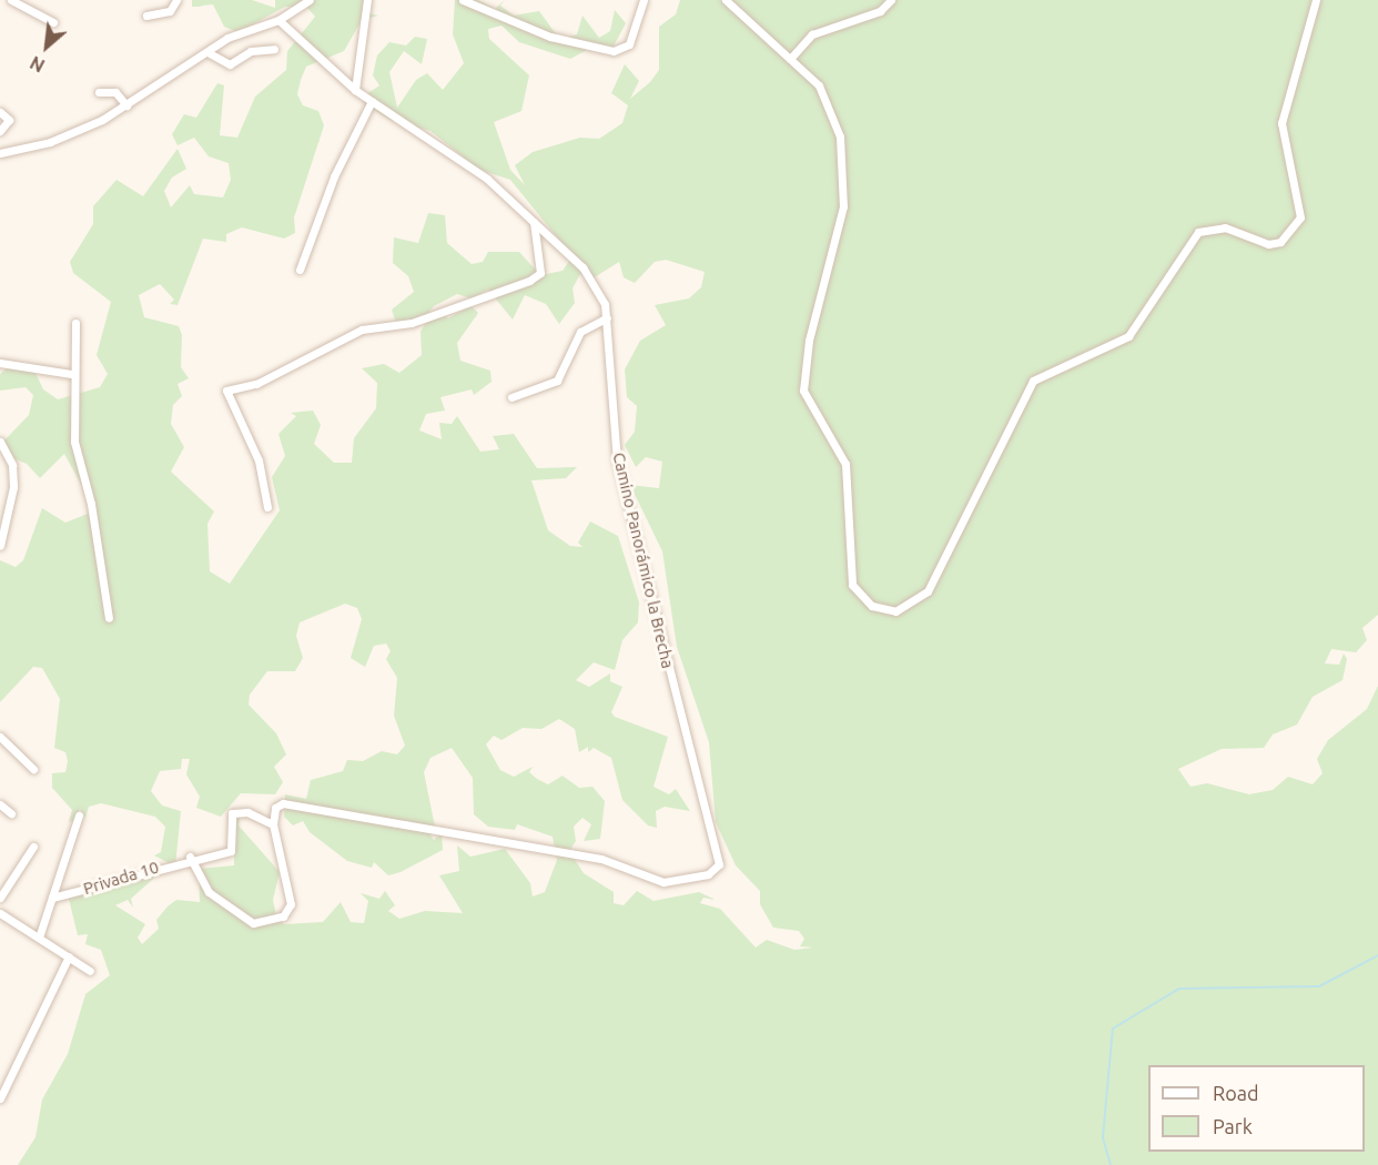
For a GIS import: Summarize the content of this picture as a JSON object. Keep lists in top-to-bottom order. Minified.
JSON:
{"streets":{"street":["Camino Panorámico la Brecha","Privada 10"]},"crossings":[["Camino Panorámico la Brecha","Privada 10"]],"legend":["Road","Park"],"north":"bottom left"}
